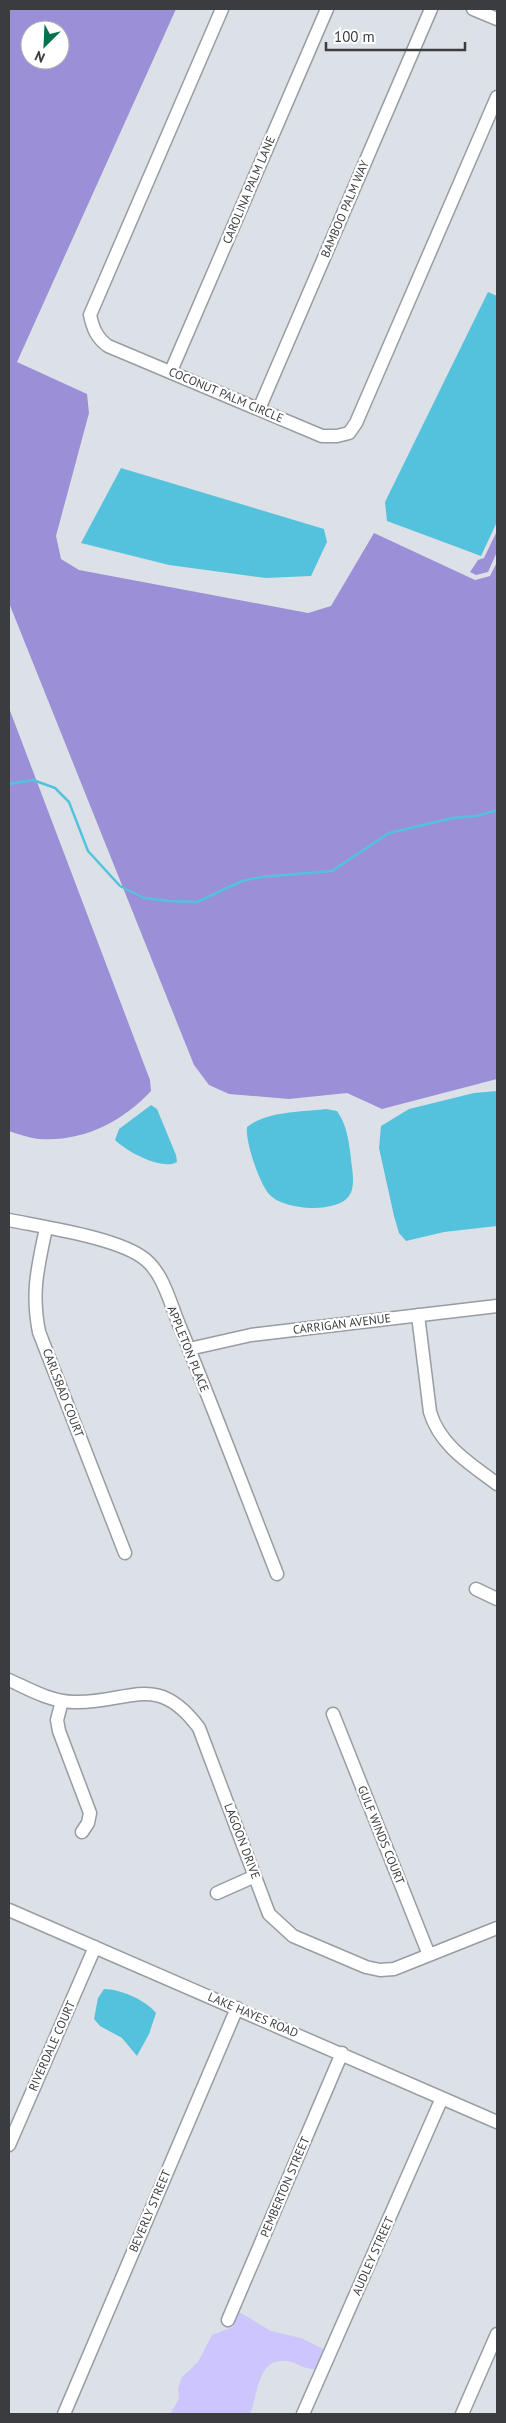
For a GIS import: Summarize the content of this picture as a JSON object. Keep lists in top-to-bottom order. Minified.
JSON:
{"streets":{"street":["CAROLINA PALM LANE","BAMBOO PALM WAY","COCONUT PALM CIRCLE","CARRIGAN AVENUE","APPLETON PLACE","CARLSBAD COURT","GULF WINDS COURT","LAGOON DRIVE","LAKE HAYES ROAD","RIVERDALE COURT","PEMBERTON STREET","BEVERLY STREET","AUDLEY STREET"]},"crossings":[["CAROLINA PALM LANE","COCONUT PALM CIRCLE"],["BAMBOO PALM WAY","COCONUT PALM CIRCLE"],["CARRIGAN AVENUE","APPLETON PLACE"],["APPLETON PLACE","CARLSBAD COURT"],["GULF WINDS COURT","LAGOON DRIVE"],["LAKE HAYES ROAD","RIVERDALE COURT"],["LAKE HAYES ROAD","PEMBERTON STREET"],["LAKE HAYES ROAD","BEVERLY STREET"],["LAKE HAYES ROAD","AUDLEY STREET"]],"scale_bar":"100 m","north":"bottom left"}
